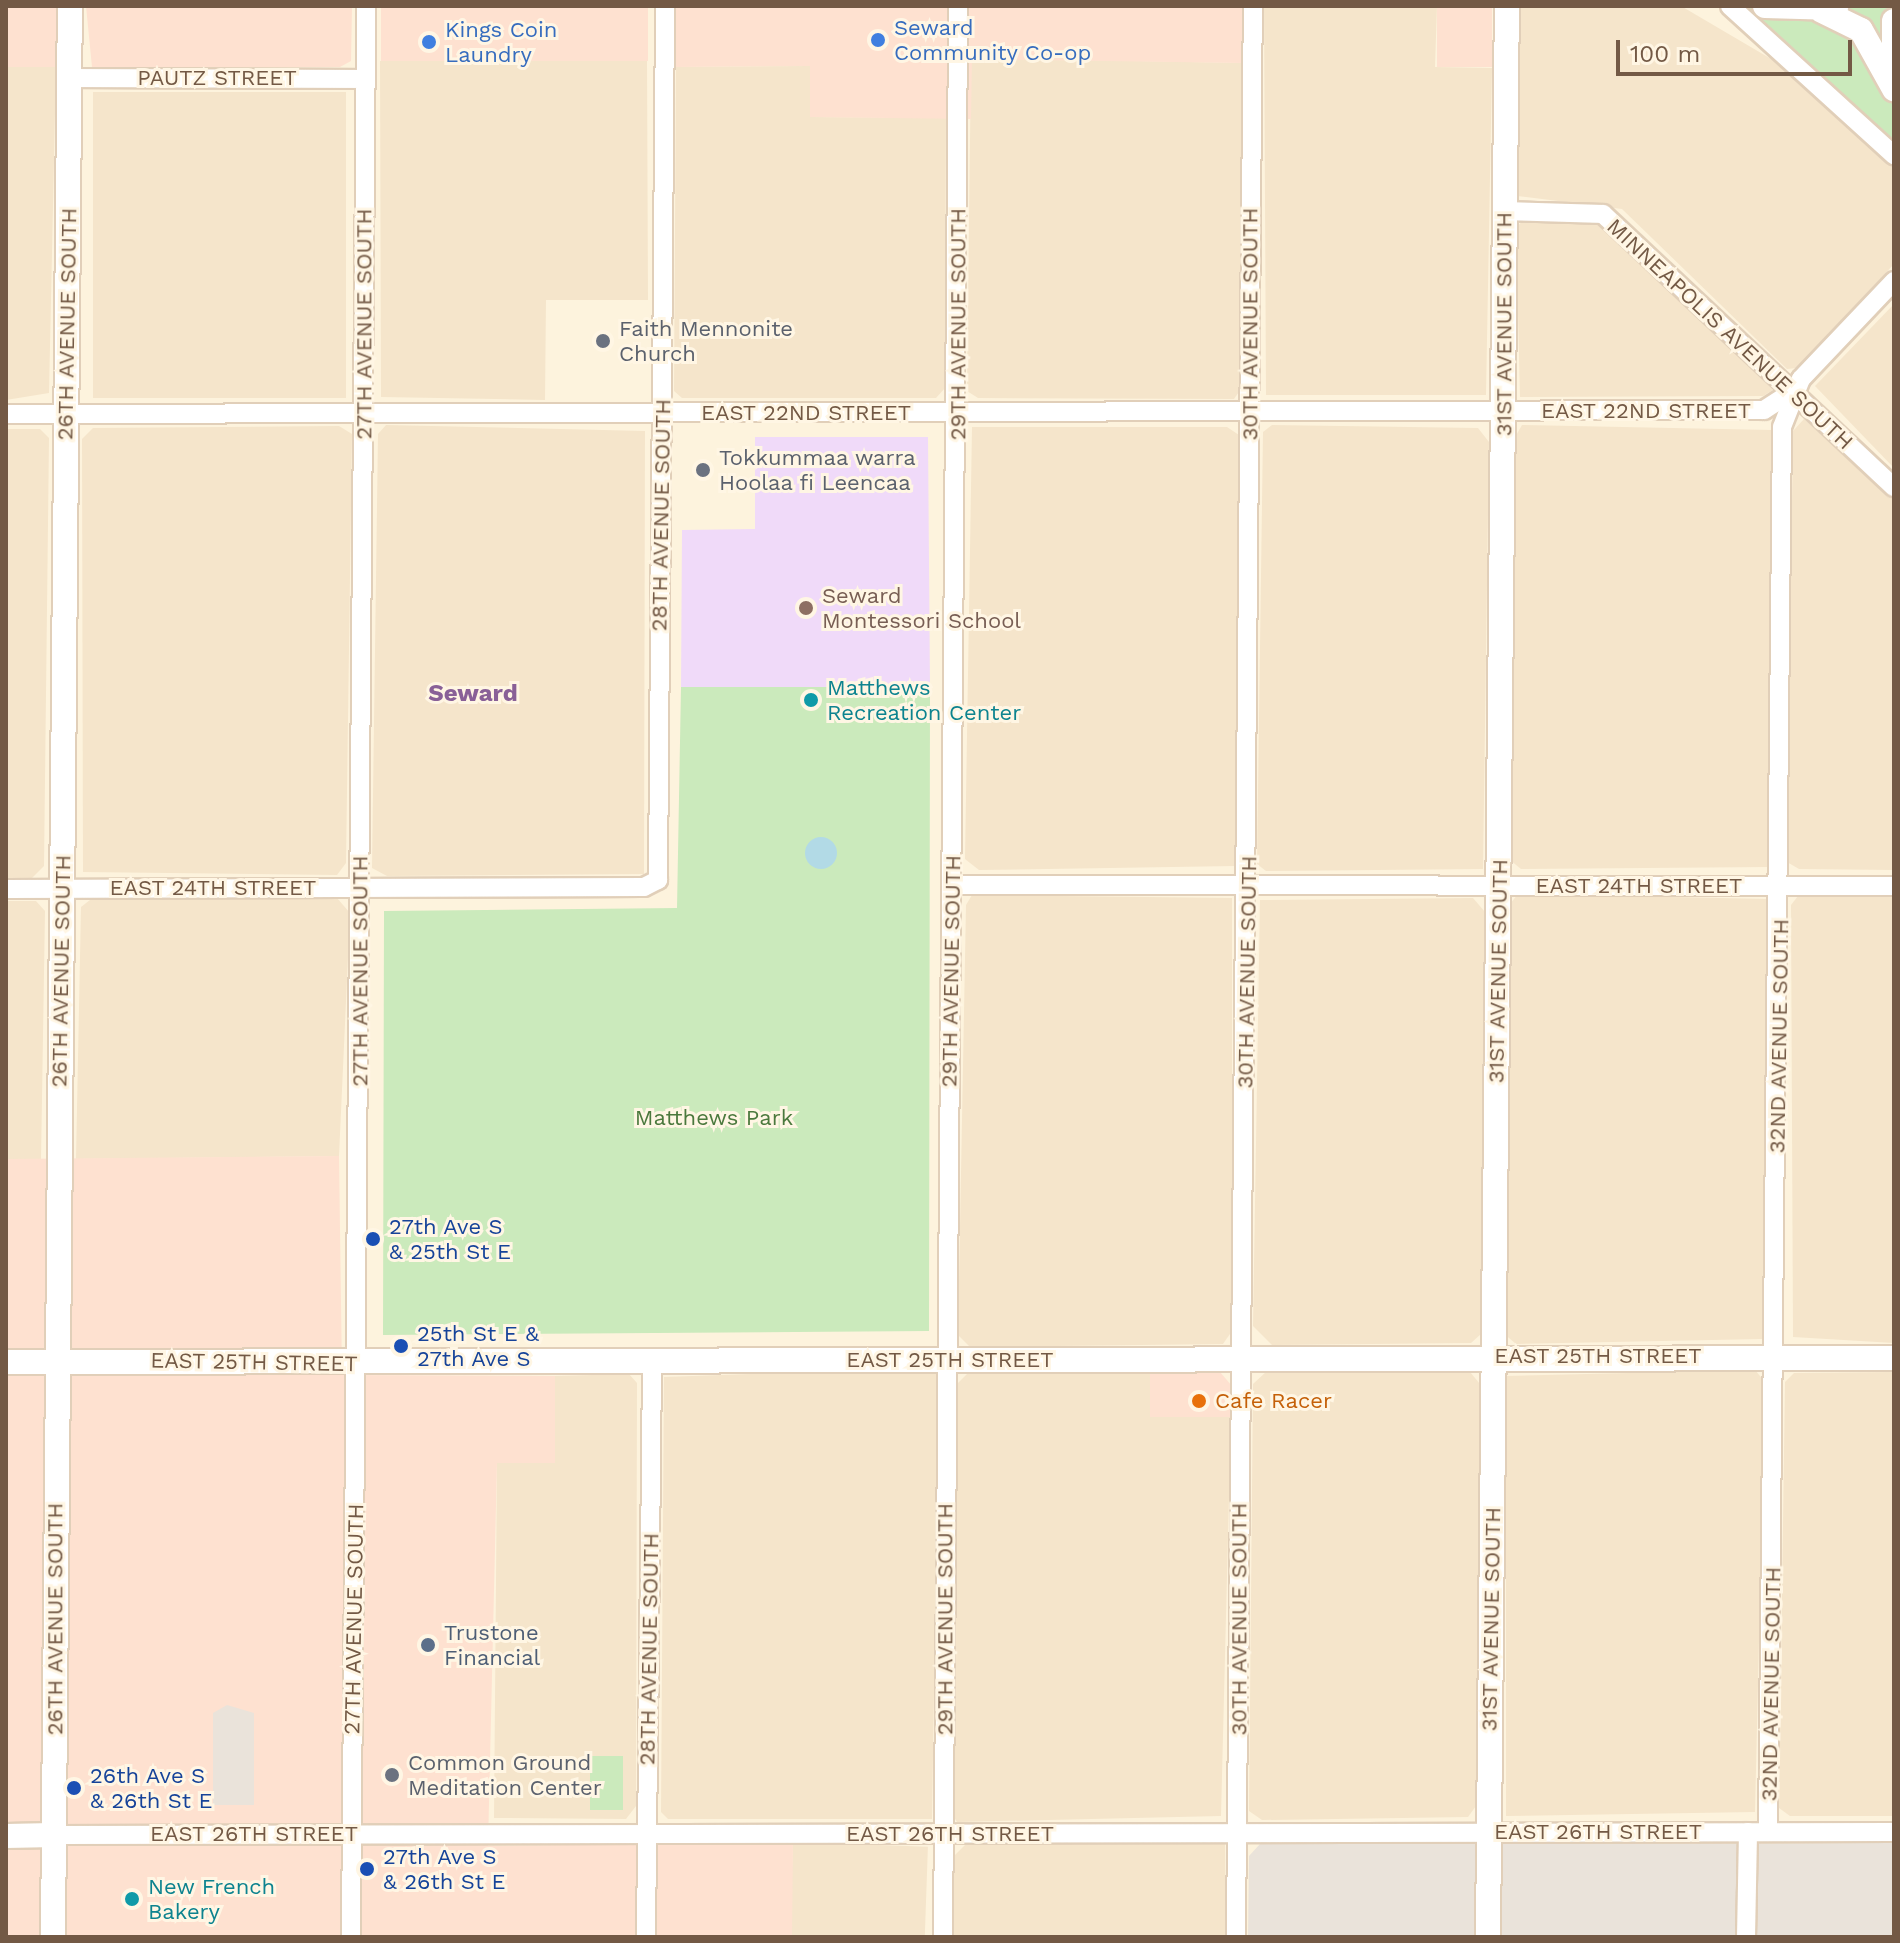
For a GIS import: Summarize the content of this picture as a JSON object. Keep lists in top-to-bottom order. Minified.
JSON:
{"streets":{"street":["PAUTZ STREET","26TH AVENUE SOUTH","27TH AVENUE SOUTH","29TH AVENUE SOUTH","30TH AVENUE SOUTH","31ST AVENUE SOUTH","MINNEAPOLIS AVENUE SOUTH","EAST 22ND STREET","28TH AVENUE SOUTH","EAST 24TH STREET","32ND AVENUE SOUTH","EAST 25TH STREET","EAST 26TH STREET"]},"crossings":[["PAUTZ STREET","26TH AVENUE SOUTH"],["PAUTZ STREET","27TH AVENUE SOUTH"],["26TH AVENUE SOUTH","EAST 22ND STREET"],["26TH AVENUE SOUTH","EAST 24TH STREET"],["26TH AVENUE SOUTH","EAST 25TH STREET"],["26TH AVENUE SOUTH","EAST 26TH STREET"],["27TH AVENUE SOUTH","EAST 22ND STREET"],["27TH AVENUE SOUTH","EAST 24TH STREET"],["27TH AVENUE SOUTH","EAST 25TH STREET"],["27TH AVENUE SOUTH","EAST 26TH STREET"],["29TH AVENUE SOUTH","EAST 22ND STREET"],["29TH AVENUE SOUTH","EAST 24TH STREET"],["29TH AVENUE SOUTH","EAST 25TH STREET"],["29TH AVENUE SOUTH","EAST 26TH STREET"],["30TH AVENUE SOUTH","EAST 22ND STREET"],["30TH AVENUE SOUTH","EAST 24TH STREET"],["30TH AVENUE SOUTH","EAST 25TH STREET"],["30TH AVENUE SOUTH","EAST 26TH STREET"],["31ST AVENUE SOUTH","MINNEAPOLIS AVENUE SOUTH"],["31ST AVENUE SOUTH","EAST 22ND STREET"],["31ST AVENUE SOUTH","EAST 24TH STREET"],["31ST AVENUE SOUTH","EAST 25TH STREET"],["31ST AVENUE SOUTH","EAST 26TH STREET"],["MINNEAPOLIS AVENUE SOUTH","EAST 22ND STREET"],["MINNEAPOLIS AVENUE SOUTH","32ND AVENUE SOUTH"],["EAST 22ND STREET","28TH AVENUE SOUTH"],["EAST 22ND STREET","32ND AVENUE SOUTH"],["28TH AVENUE SOUTH","EAST 24TH STREET"],["28TH AVENUE SOUTH","EAST 25TH STREET"],["28TH AVENUE SOUTH","EAST 26TH STREET"],["EAST 24TH STREET","32ND AVENUE SOUTH"],["32ND AVENUE SOUTH","EAST 25TH STREET"],["32ND AVENUE SOUTH","EAST 26TH STREET"]],"districts":["Seward"],"parks":["Matthews Park"],"places":["Seward Community Co-op","Kings Coin Laundry","Faith Mennonite Church","Tokkummaa warra Hoolaa fi Leencaa","Seward Montessori School","Matthews Recreation Center","27th Ave S & 25th St E","25th St E & 27th Ave S","Cafe Racer","Trustone Financial","Common Ground Meditation Center","26th Ave S & 26th St E","27th Ave S & 26th St E","New French Bakery"],"scale_bar":"100 m"}
